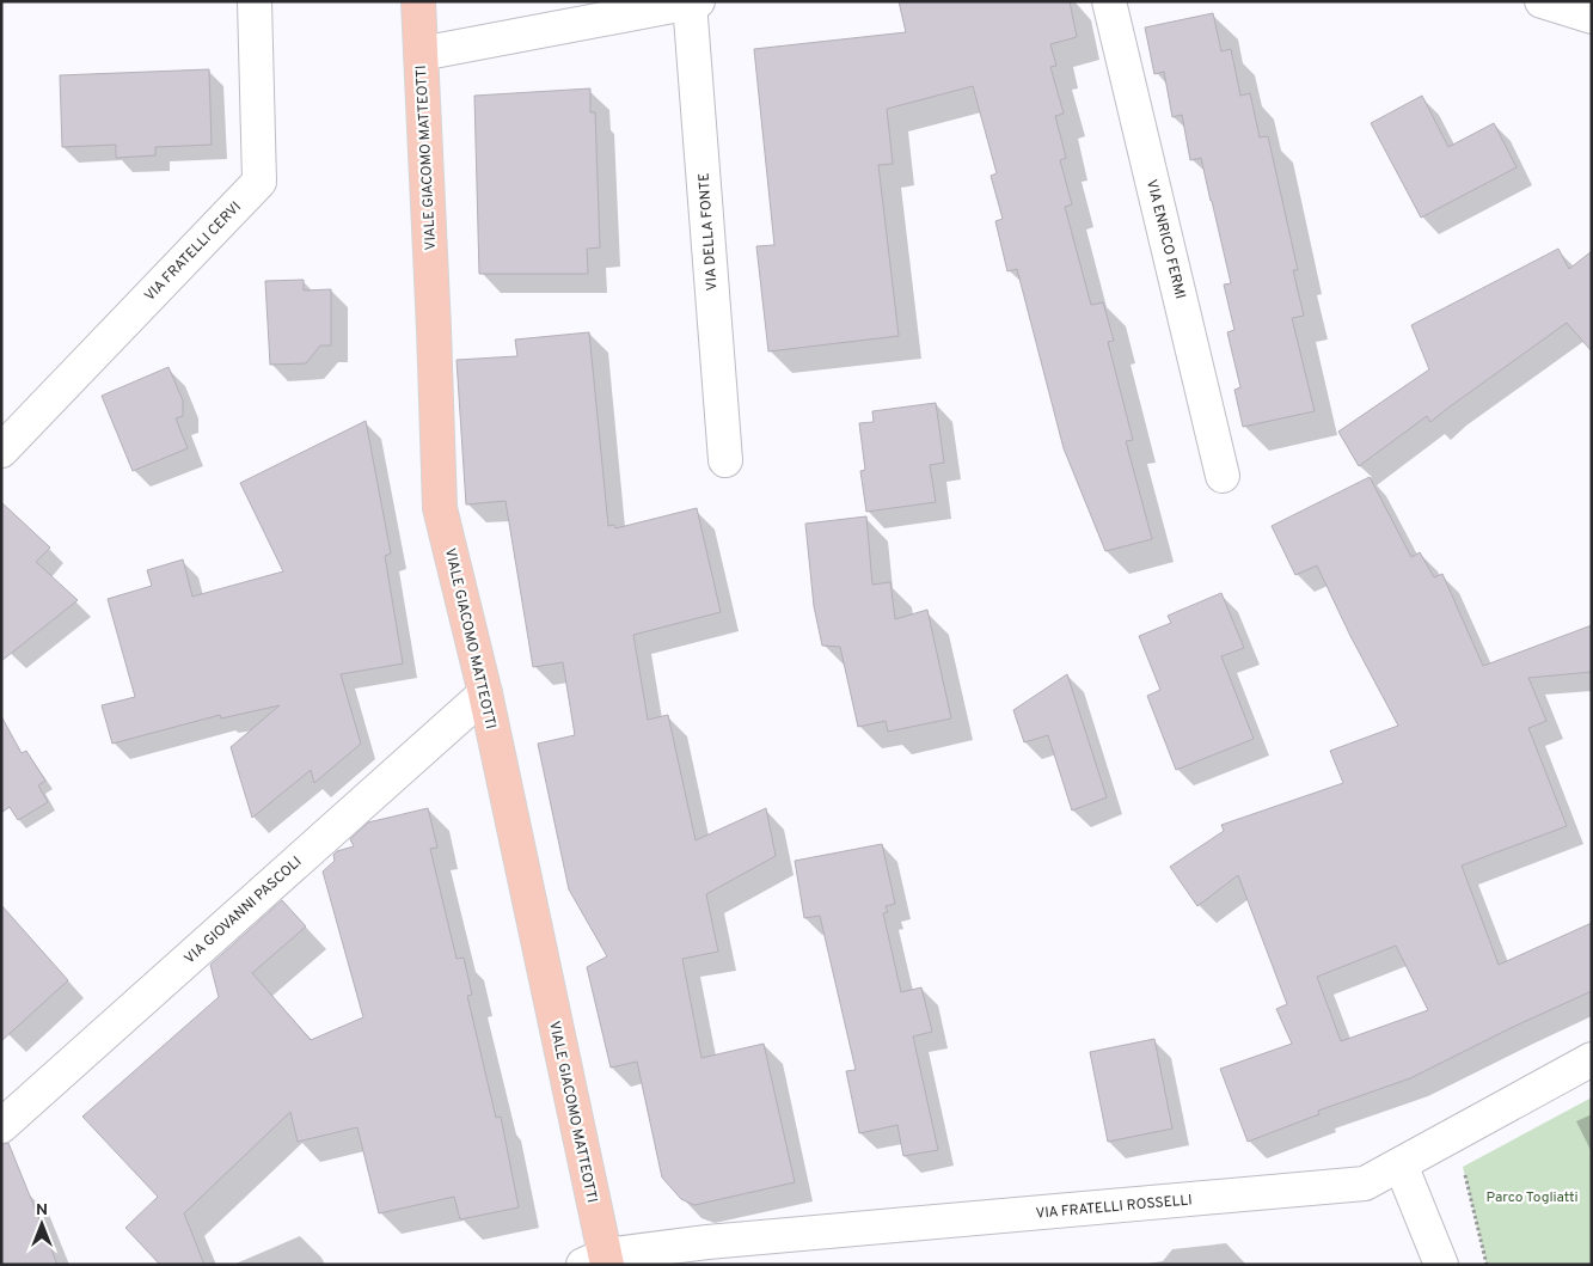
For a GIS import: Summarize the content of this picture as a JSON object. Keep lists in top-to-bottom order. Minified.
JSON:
{"streets":{"main road":["VIALE GIACOMO MATTEOTTI"],"street":["VIA DELLA FONTE","VIA ENRICO FERMI","VIA FRATELLI CERVI","VIA GIOVANNI PASCOLI","VIA FRATELLI ROSSELLI"]},"crossings":[["VIALE GIACOMO MATTEOTTI","VIA DELLA FONTE"],["VIALE GIACOMO MATTEOTTI","VIA GIOVANNI PASCOLI"],["VIALE GIACOMO MATTEOTTI","VIA FRATELLI ROSSELLI"]],"parks":["Parco Togliatti"],"north":"top"}
